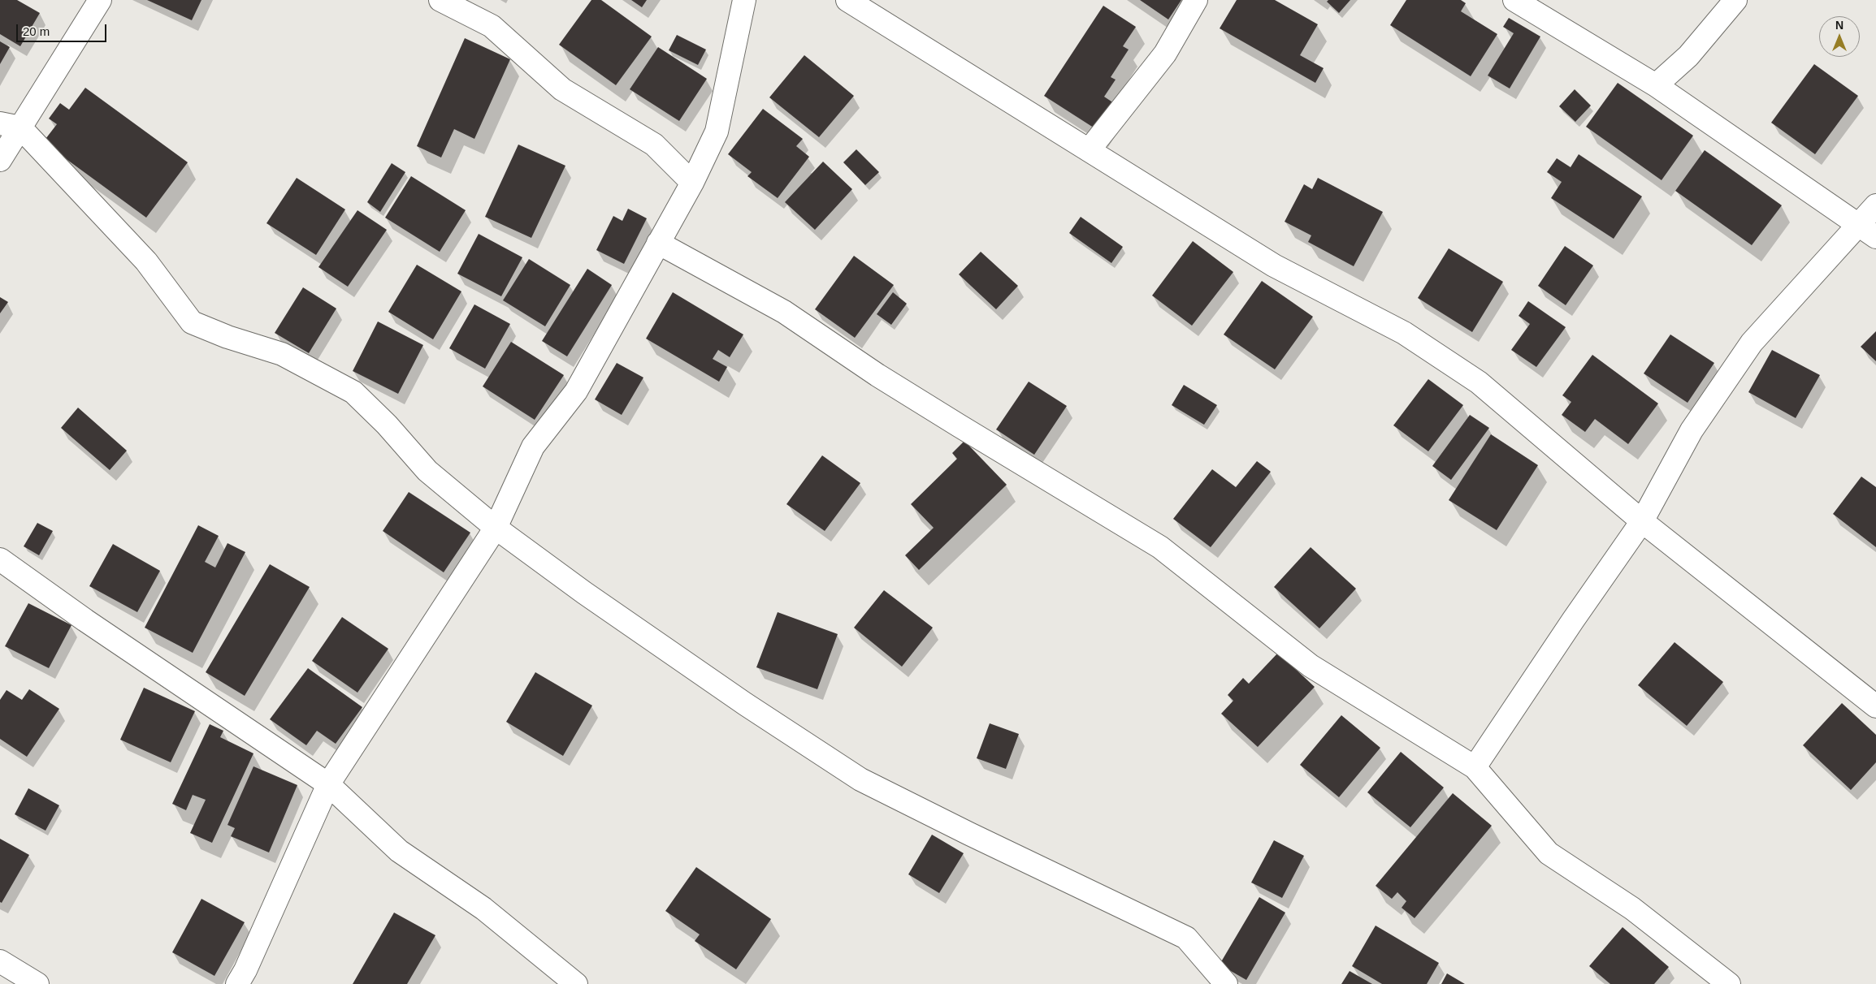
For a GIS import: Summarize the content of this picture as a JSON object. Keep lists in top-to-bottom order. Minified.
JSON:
{"scale_bar":"20 m","north":"top"}
